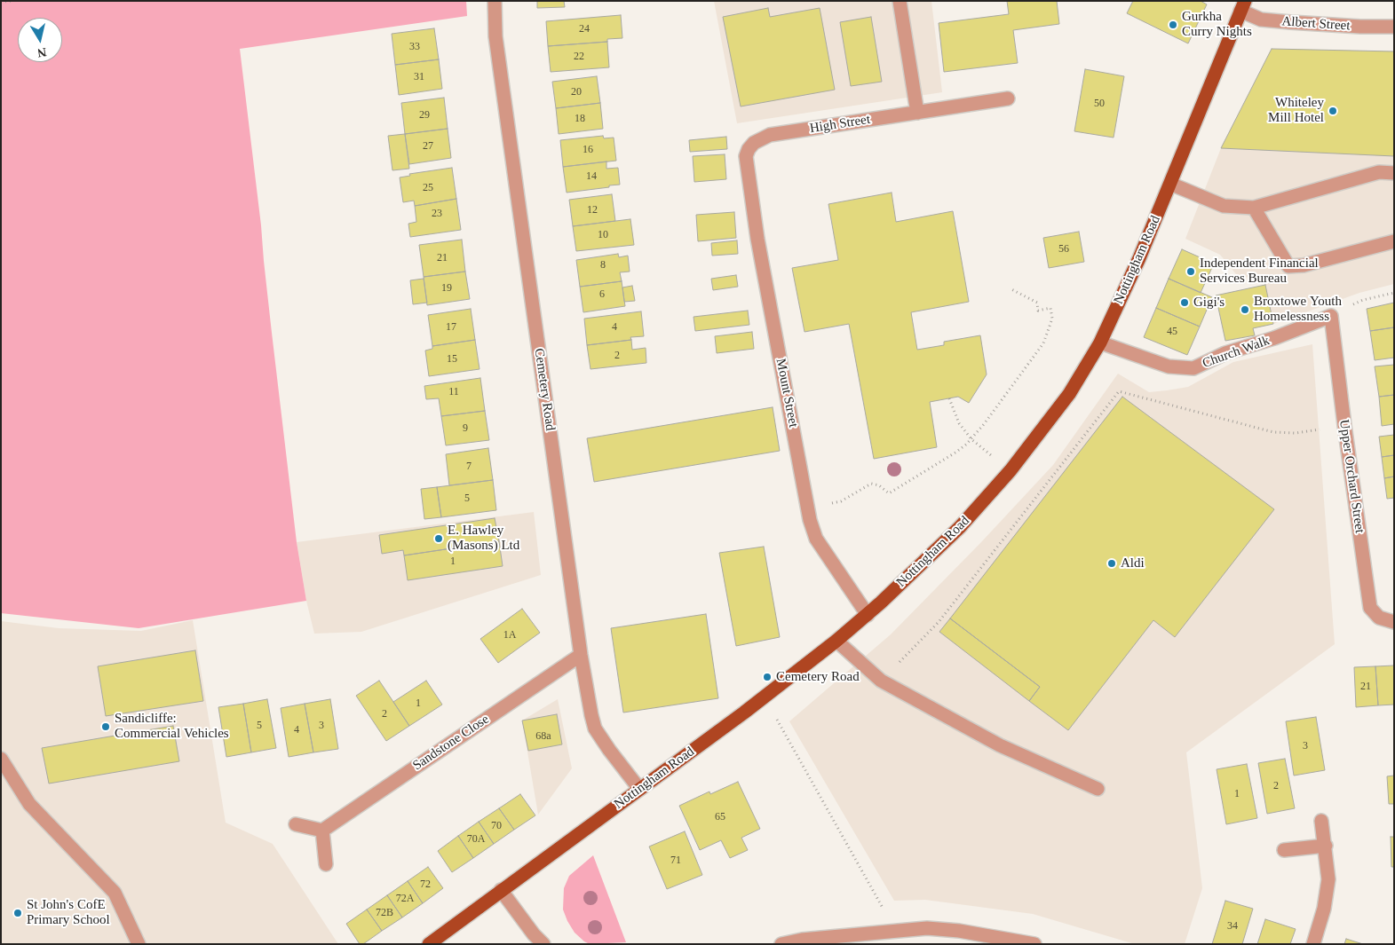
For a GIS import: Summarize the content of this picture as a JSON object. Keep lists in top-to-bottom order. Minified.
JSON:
{"streets":{"main road":["Nottingham Road"],"street":["Albert Street","High Street","Church Walk","Cemetery Road","Mount Street","Upper Orchard Street","Sandstone Close"]},"crossings":[["Albert Street","Nottingham Road"],["High Street","Mount Street"],["Nottingham Road","Church Walk"],["Nottingham Road","Cemetery Road"],["Nottingham Road","Mount Street"],["Church Walk","Upper Orchard Street"],["Cemetery Road","Sandstone Close"]],"places":["Gurkha Curry Nights","Whiteley Mill Hotel","Independent Financial Services Bureau","Gigi's","Broxtowe Youth Homelessness","E. Hawley (Masons) Ltd","Aldi","Cemetery Road","Sandicliffe: Commercial Vehicles","St John's CofE Primary School"],"house_numbers":["24","33","22","31","20","50","29","18","27","16","14","25","12","23","10","56","21","8","19","6","17","4","45","2","15","11","9","7","5","1","1A","21","1","2","5","3","4","68a","3","2","1","65","70","70A","71","72","72A","72B","34"],"north":"bottom"}
